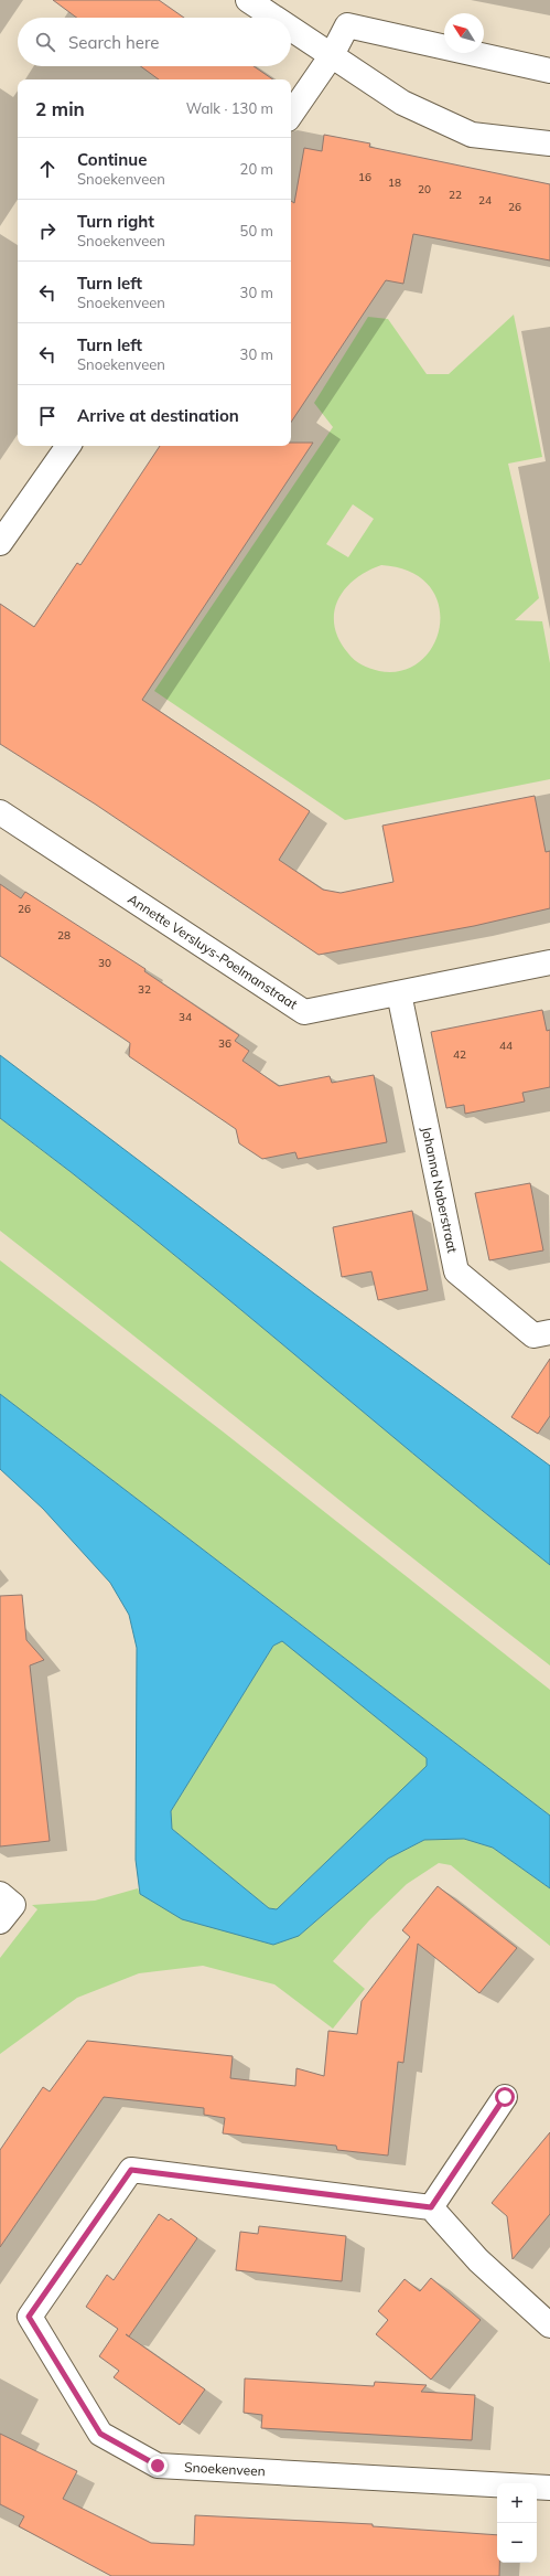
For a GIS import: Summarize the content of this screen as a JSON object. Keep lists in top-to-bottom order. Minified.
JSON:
{"streets":{"street":["Annette Versluys-Poelmanstraat","Johanna Naberstraat","Snoekenveen"]},"crossings":[["Annette Versluys-Poelmanstraat","Johanna Naberstraat"]],"house_numbers":["16","18","20","22","24","26","26","28","30","32","34","36","44","42"],"north":"top left","page":{"search":"Search here","heading":["2 min","Walk · 130 m"],"list":[["Continue","Snoekenveen","20 m"],["Turn right","Snoekenveen","50 m"],["Turn left","Snoekenveen","30 m"],["Turn left","Snoekenveen","30 m"],"Arrive at destination"],"map_buttons":["+","−"]}}
